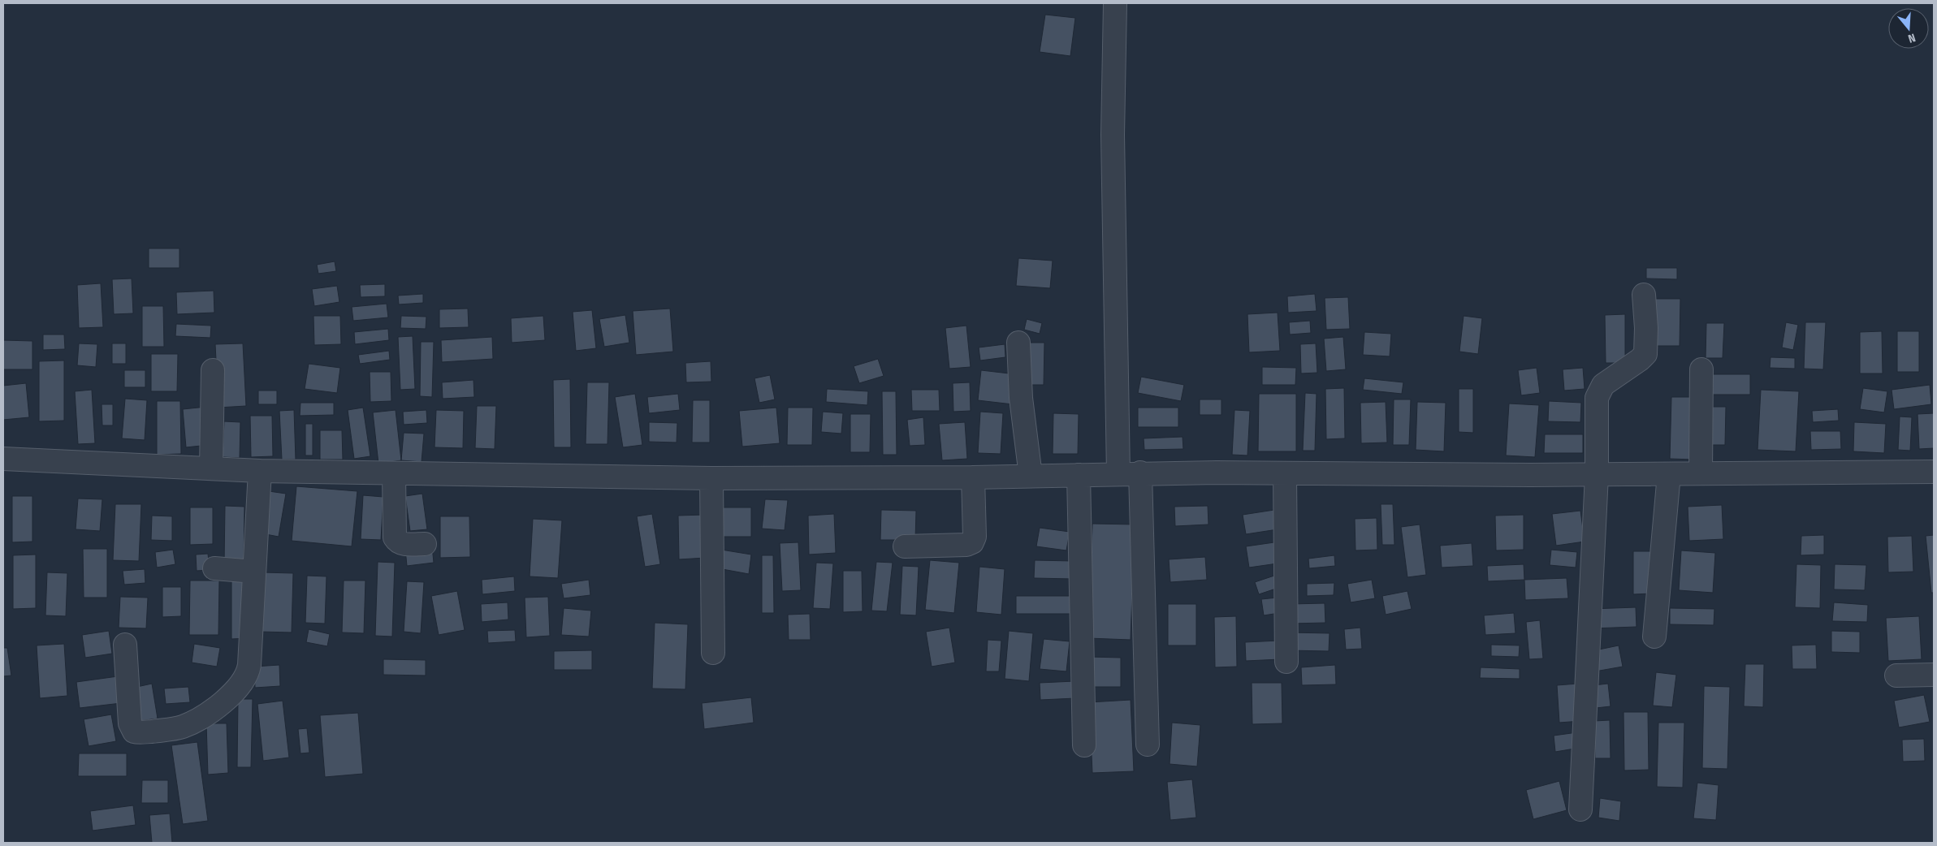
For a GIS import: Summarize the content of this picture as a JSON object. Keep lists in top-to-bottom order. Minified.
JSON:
{"north":"bottom"}
